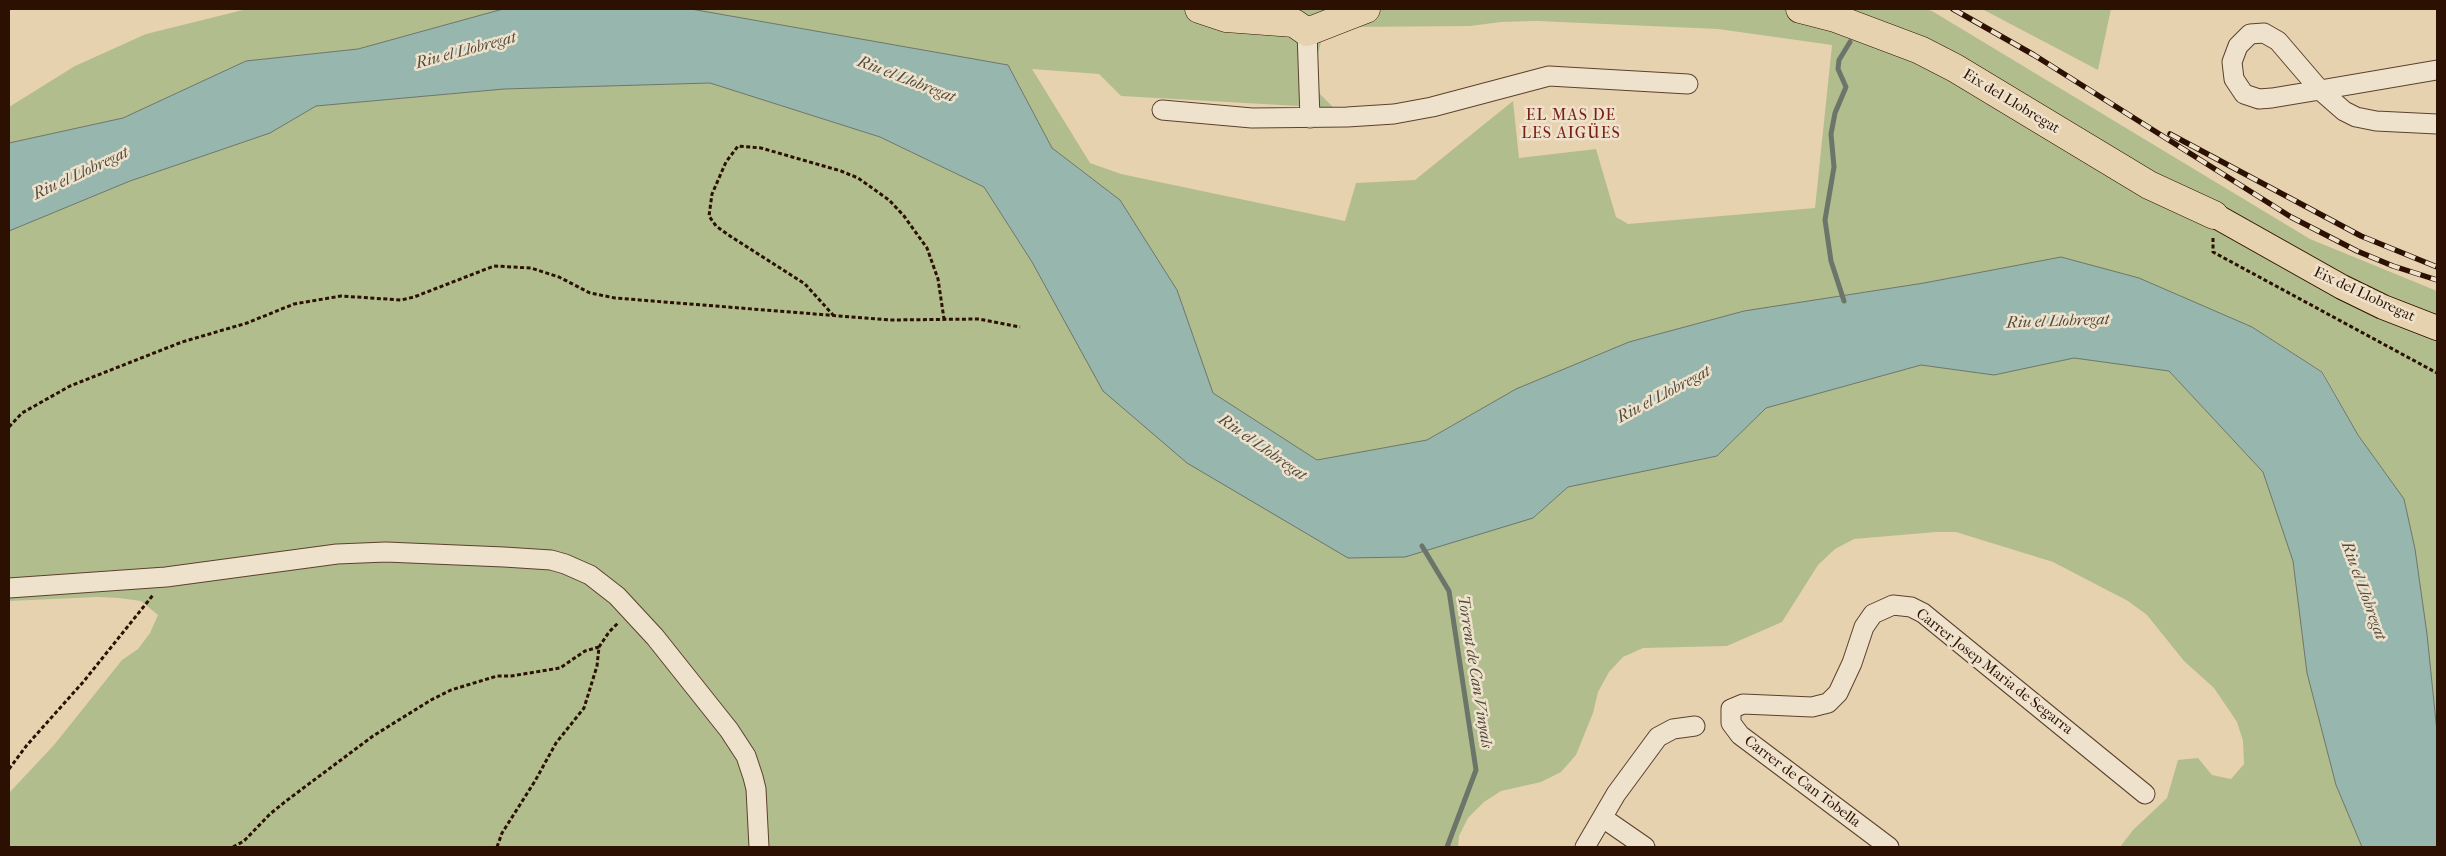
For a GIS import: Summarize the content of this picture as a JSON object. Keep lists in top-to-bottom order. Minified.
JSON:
{"streets":{"highway":["Eix del Llobregat"],"street":["Carrer Josep Maria de Segarra","Carrer de Can Tobella"]},"crossings":[["Carrer Josep Maria de Segarra","Carrer de Can Tobella"]],"districts":["EL MAS DE LES AIGÜES"],"water":["Riu el Llobregat","Torrent de Can Vinyals"]}
